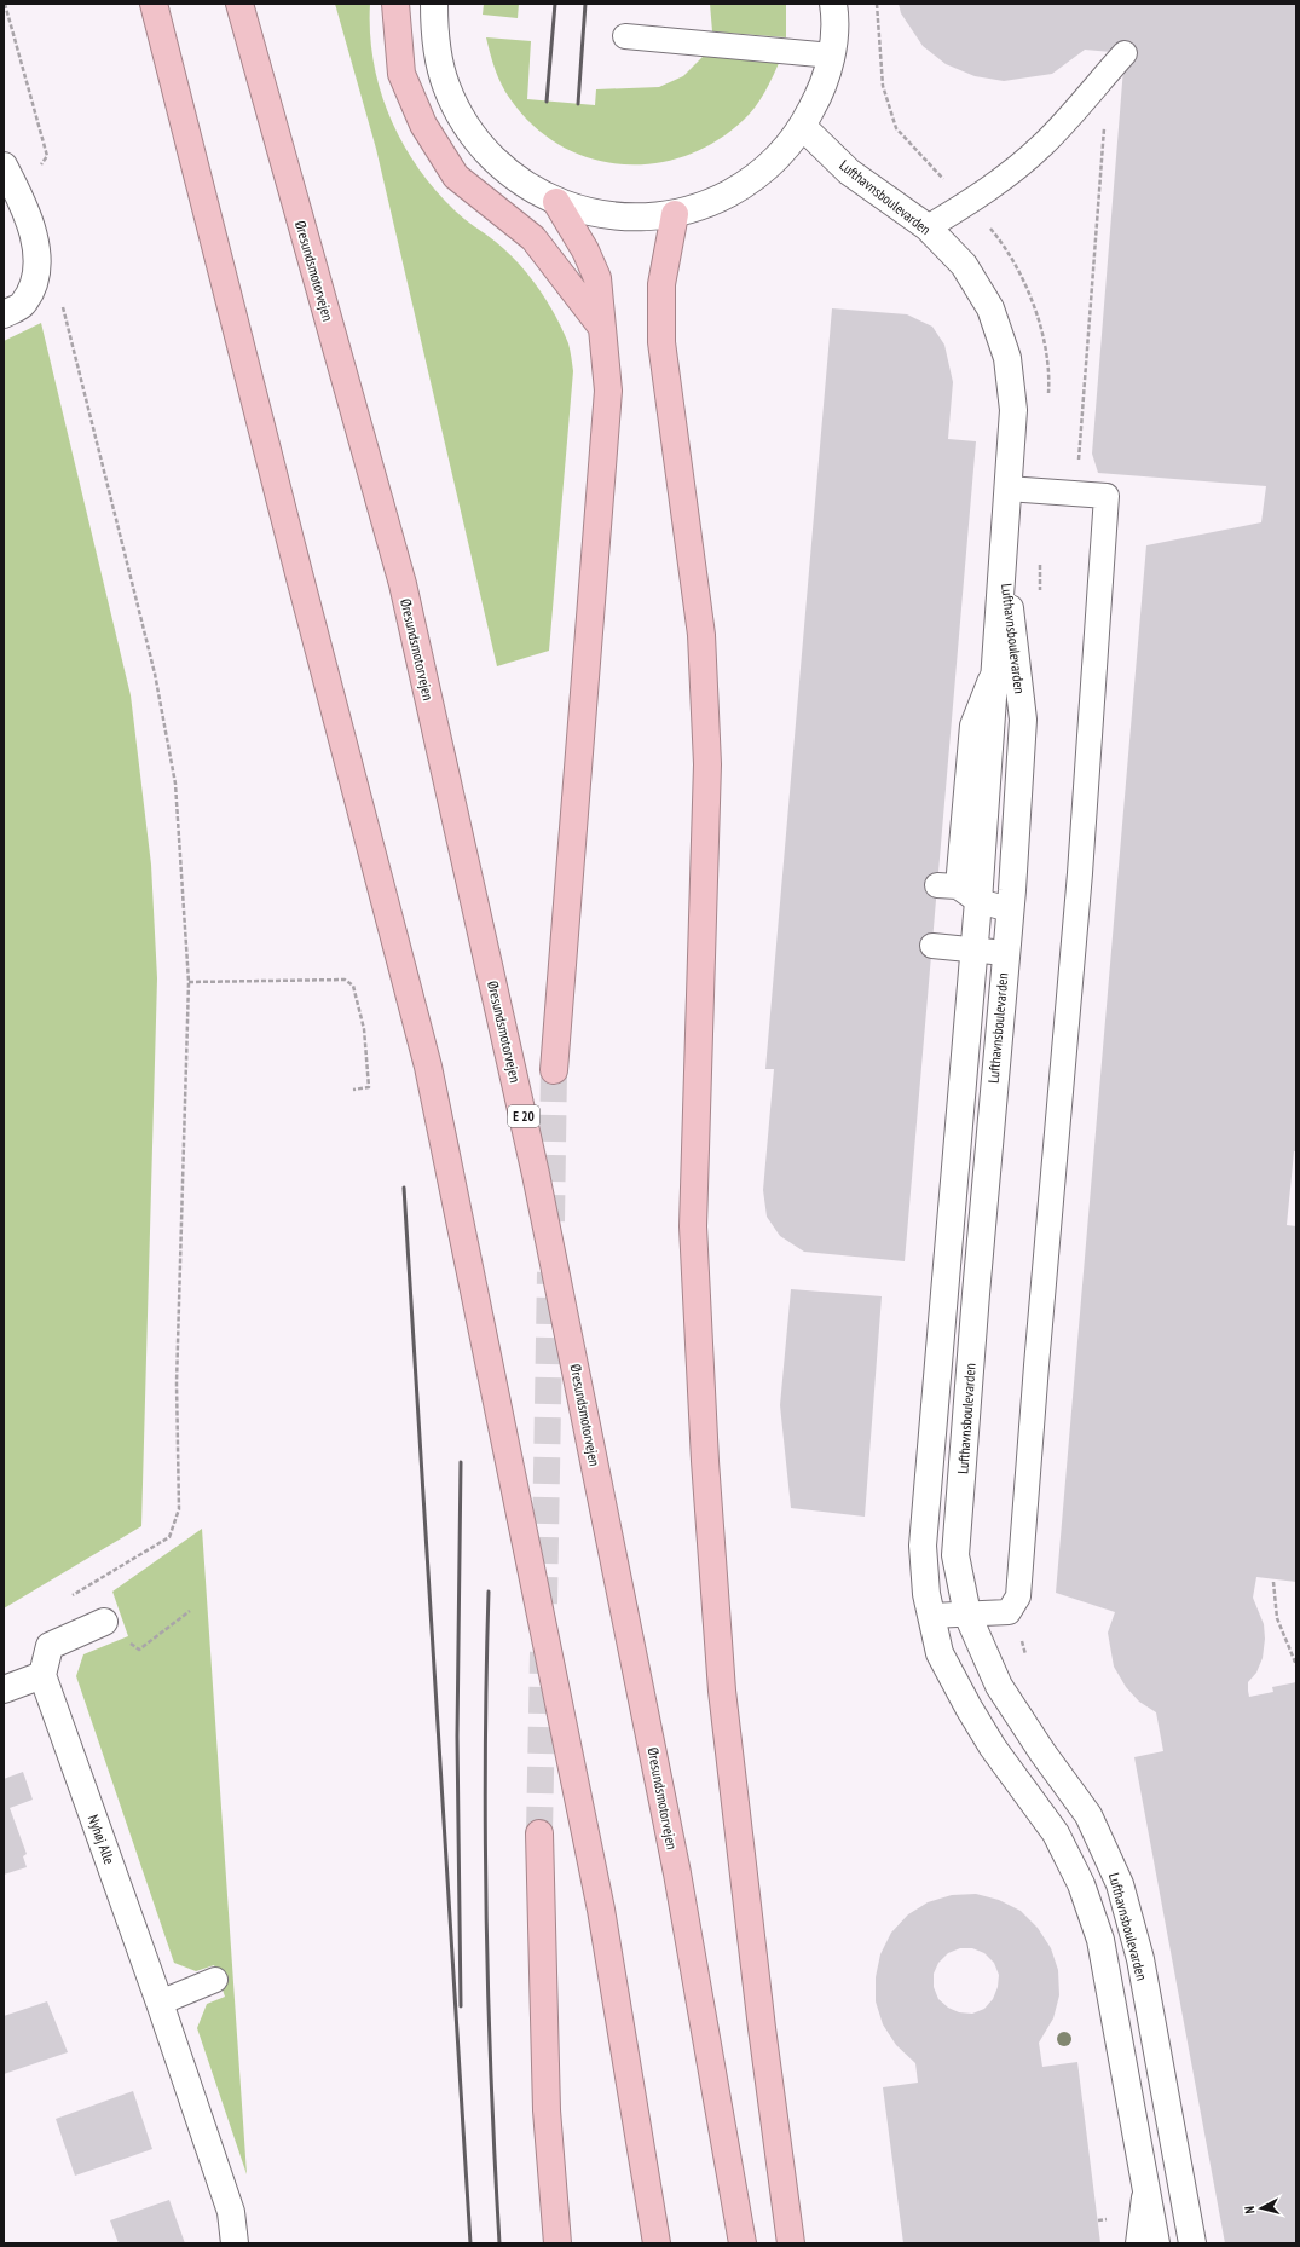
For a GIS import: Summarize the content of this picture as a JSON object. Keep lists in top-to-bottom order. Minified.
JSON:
{"streets":{"highway":["Øresundsmotorvejen","E 20"],"street":["Lufthavnsboulevarden","Nyhøj Alle"]},"north":"left"}
